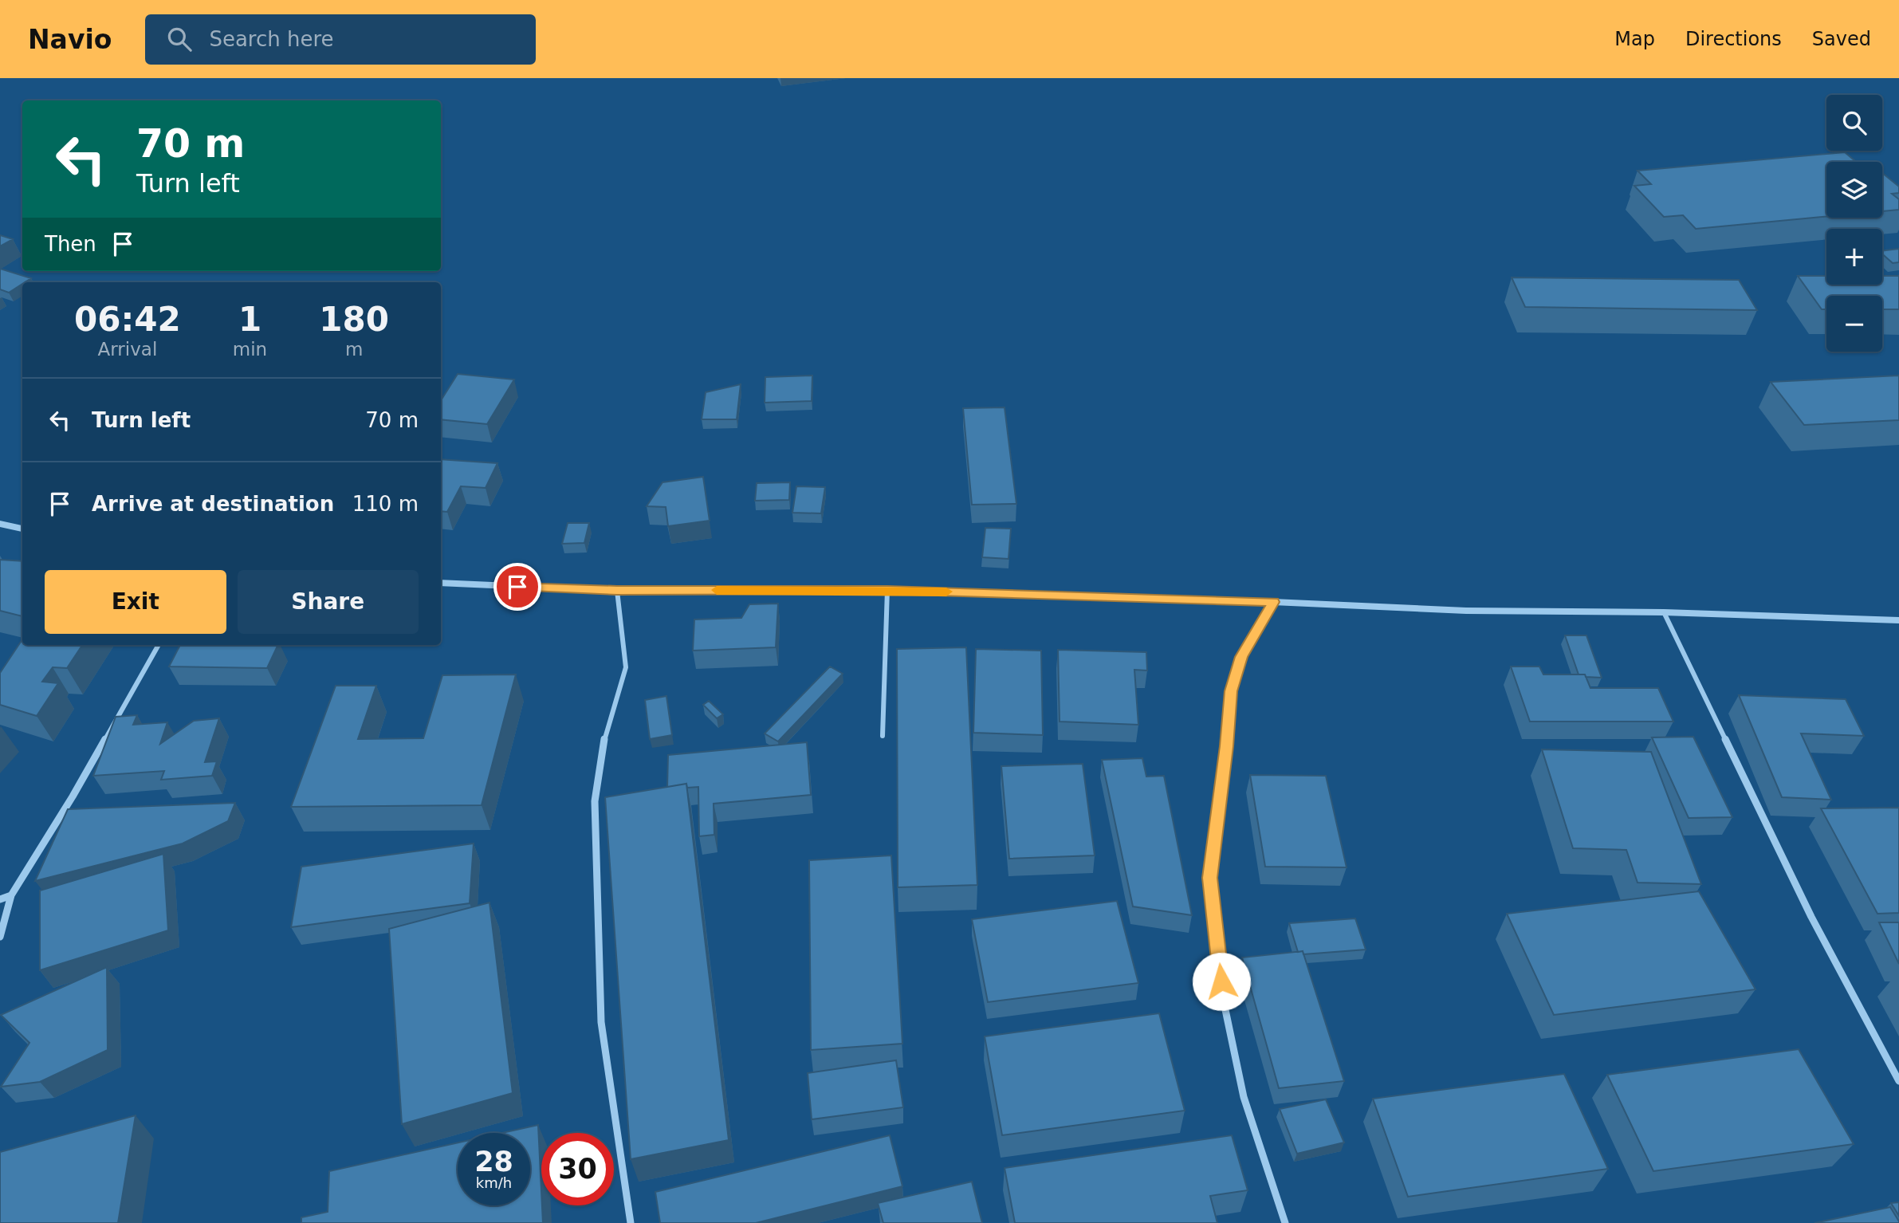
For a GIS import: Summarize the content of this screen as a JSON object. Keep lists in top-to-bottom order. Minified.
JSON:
{"page":{"header":"Navio","search":"Search here","nav":["Map","Directions","Saved"],"map_buttons":["+","−"],"turn":["70 m","Turn left"],"then":"Then","eta":["06:42","Arrival","1","min","180","m"],"list":[{"name":"Turn left","value":"70 m"},{"name":"Arrive at destination","value":"110 m"}],"buttons":["Exit","Share"],"speed":"28 km/h","limit":"30"}}
